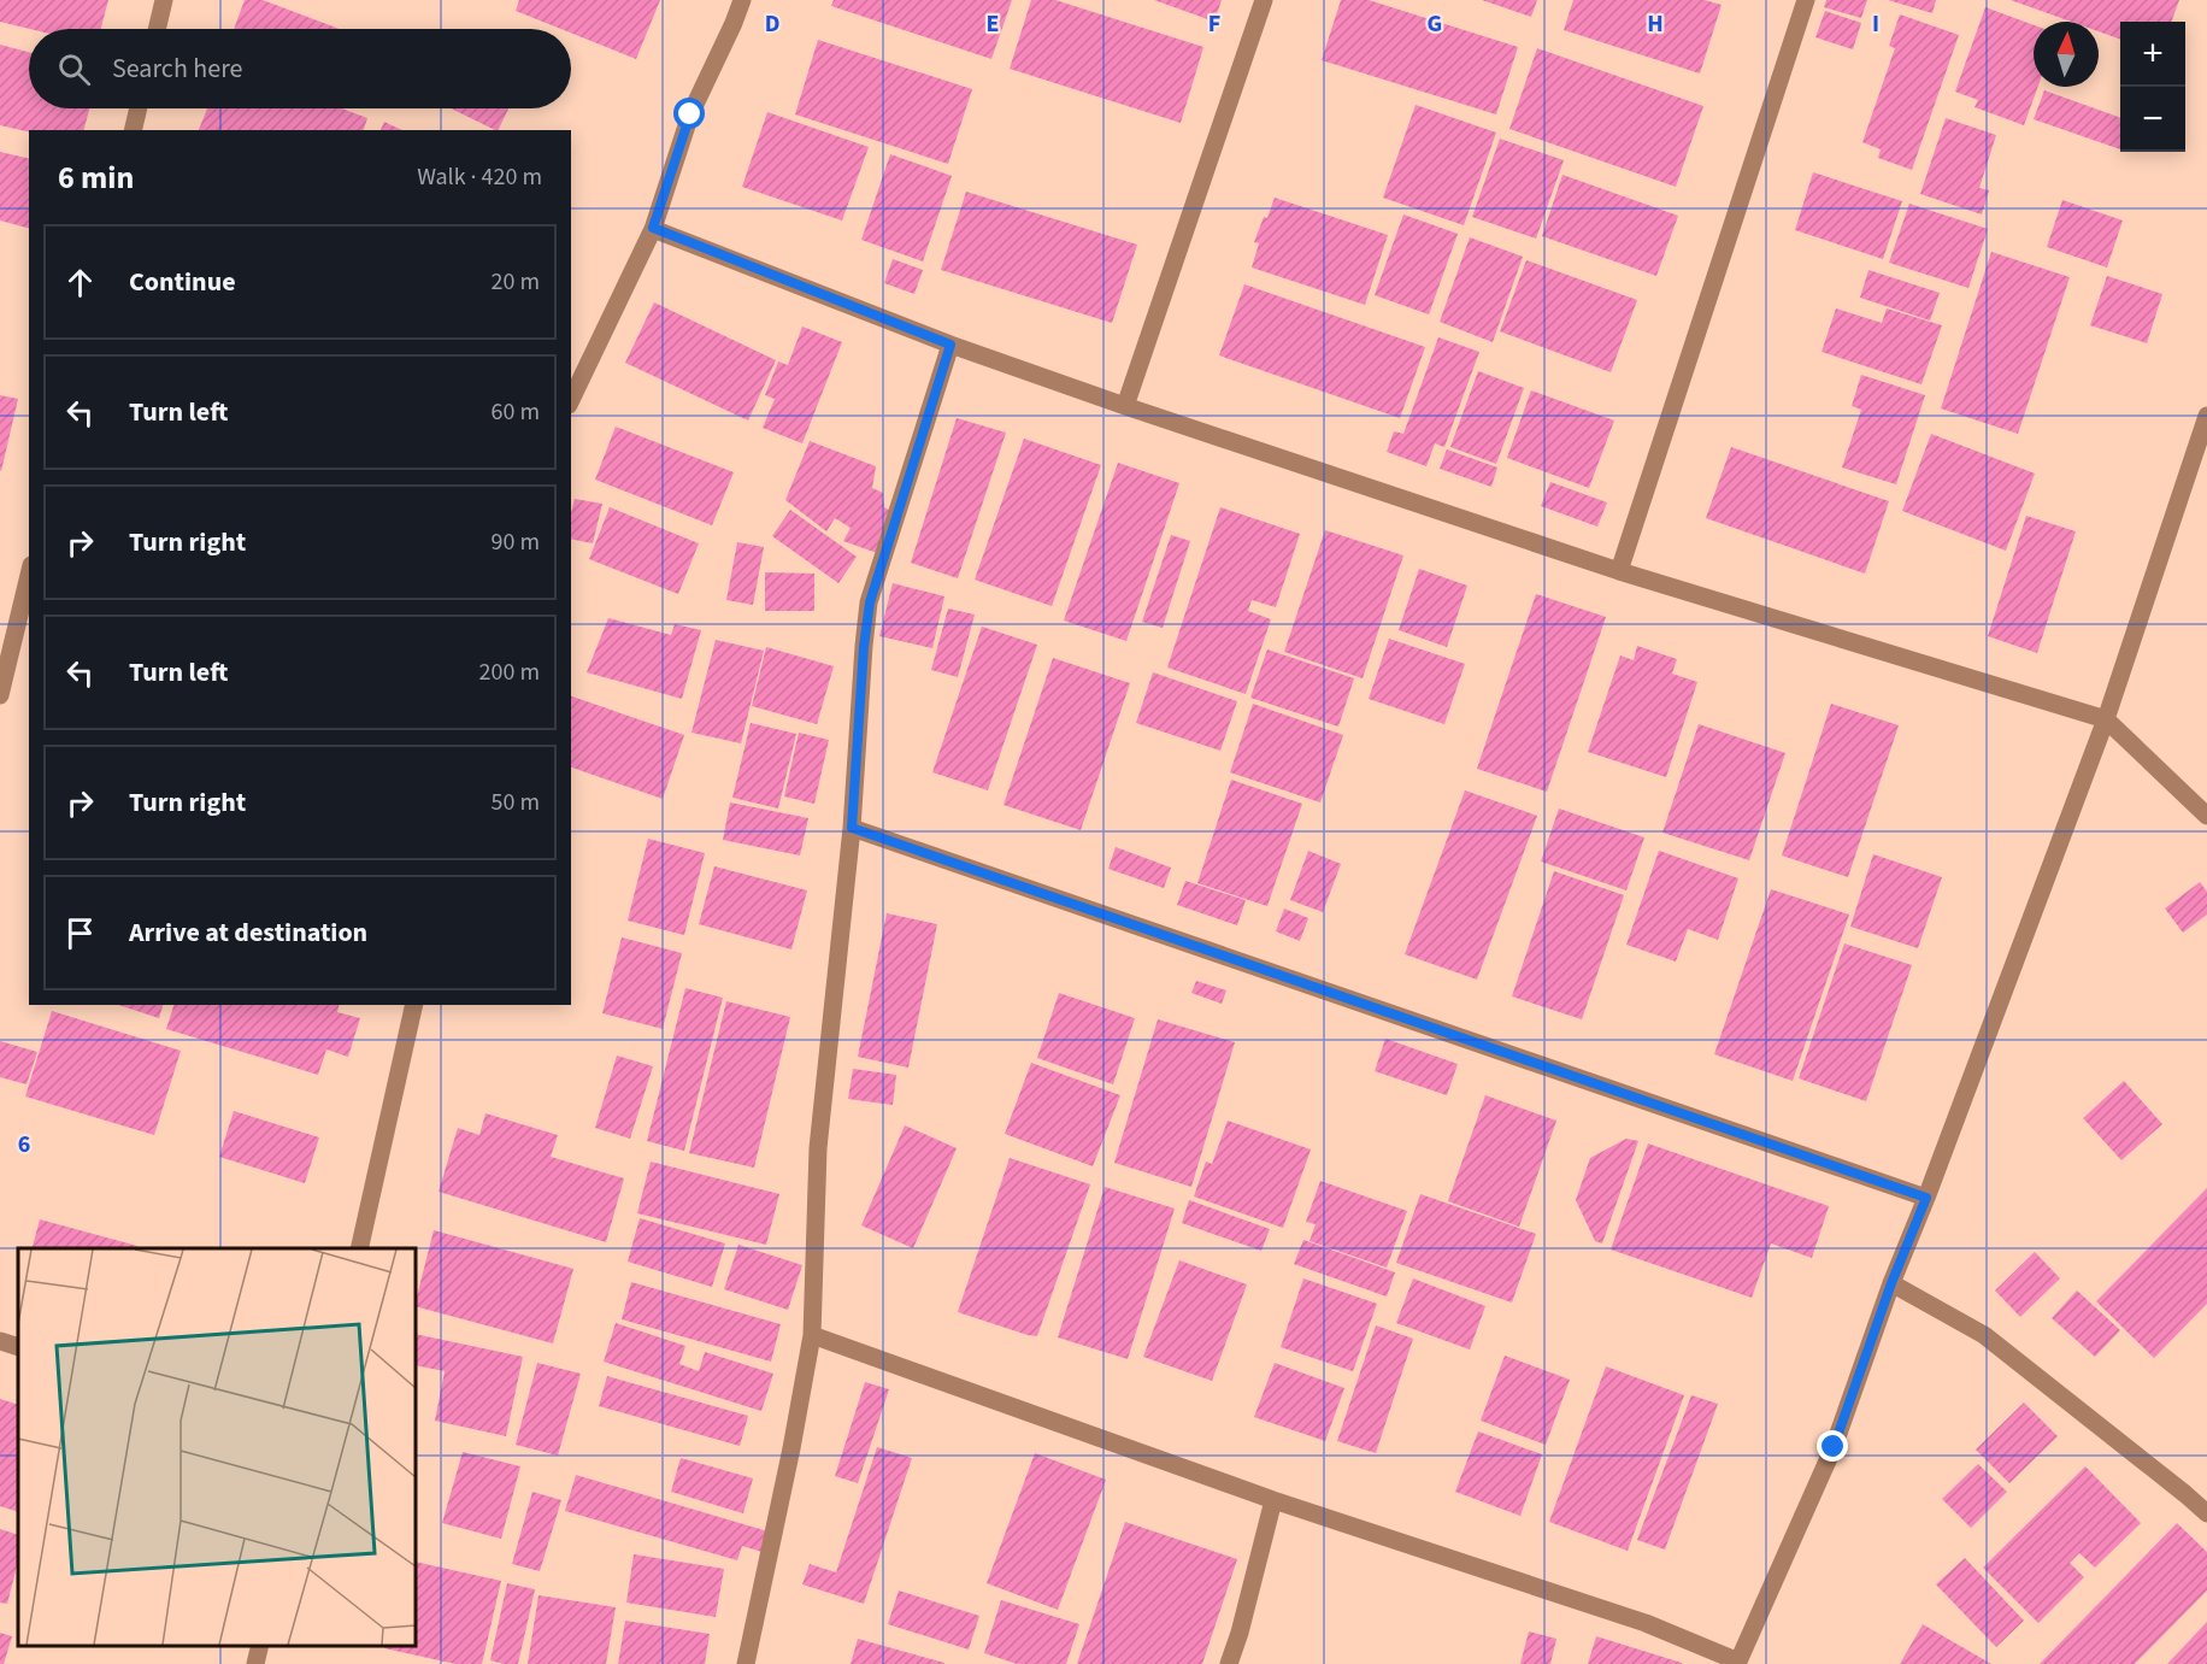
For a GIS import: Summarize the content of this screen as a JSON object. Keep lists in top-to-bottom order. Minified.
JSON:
{"north":"top","page":{"map_buttons":["+","−"],"search":"Search here","heading":["6 min","Walk · 420 m"],"list":[["Continue","20 m"],["Turn left","60 m"],["Turn right","90 m"],["Turn left","200 m"],["Turn right","50 m"],"Arrive at destination"]},"grid":{"columns":["D","E","F","G","H","I"],"rows":["6"]}}
